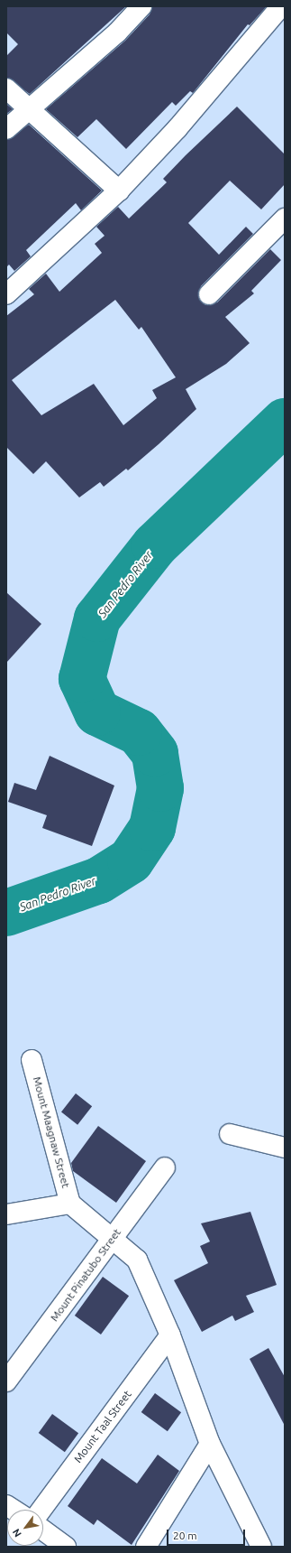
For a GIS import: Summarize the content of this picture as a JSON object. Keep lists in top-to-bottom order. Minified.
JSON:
{"streets":{"street":["Mount Maagnaw Street","Mount Pinatubo Street","Mount Taal Street"]},"water":["San Pedro River"],"scale_bar":"20 m","north":"bottom left"}
